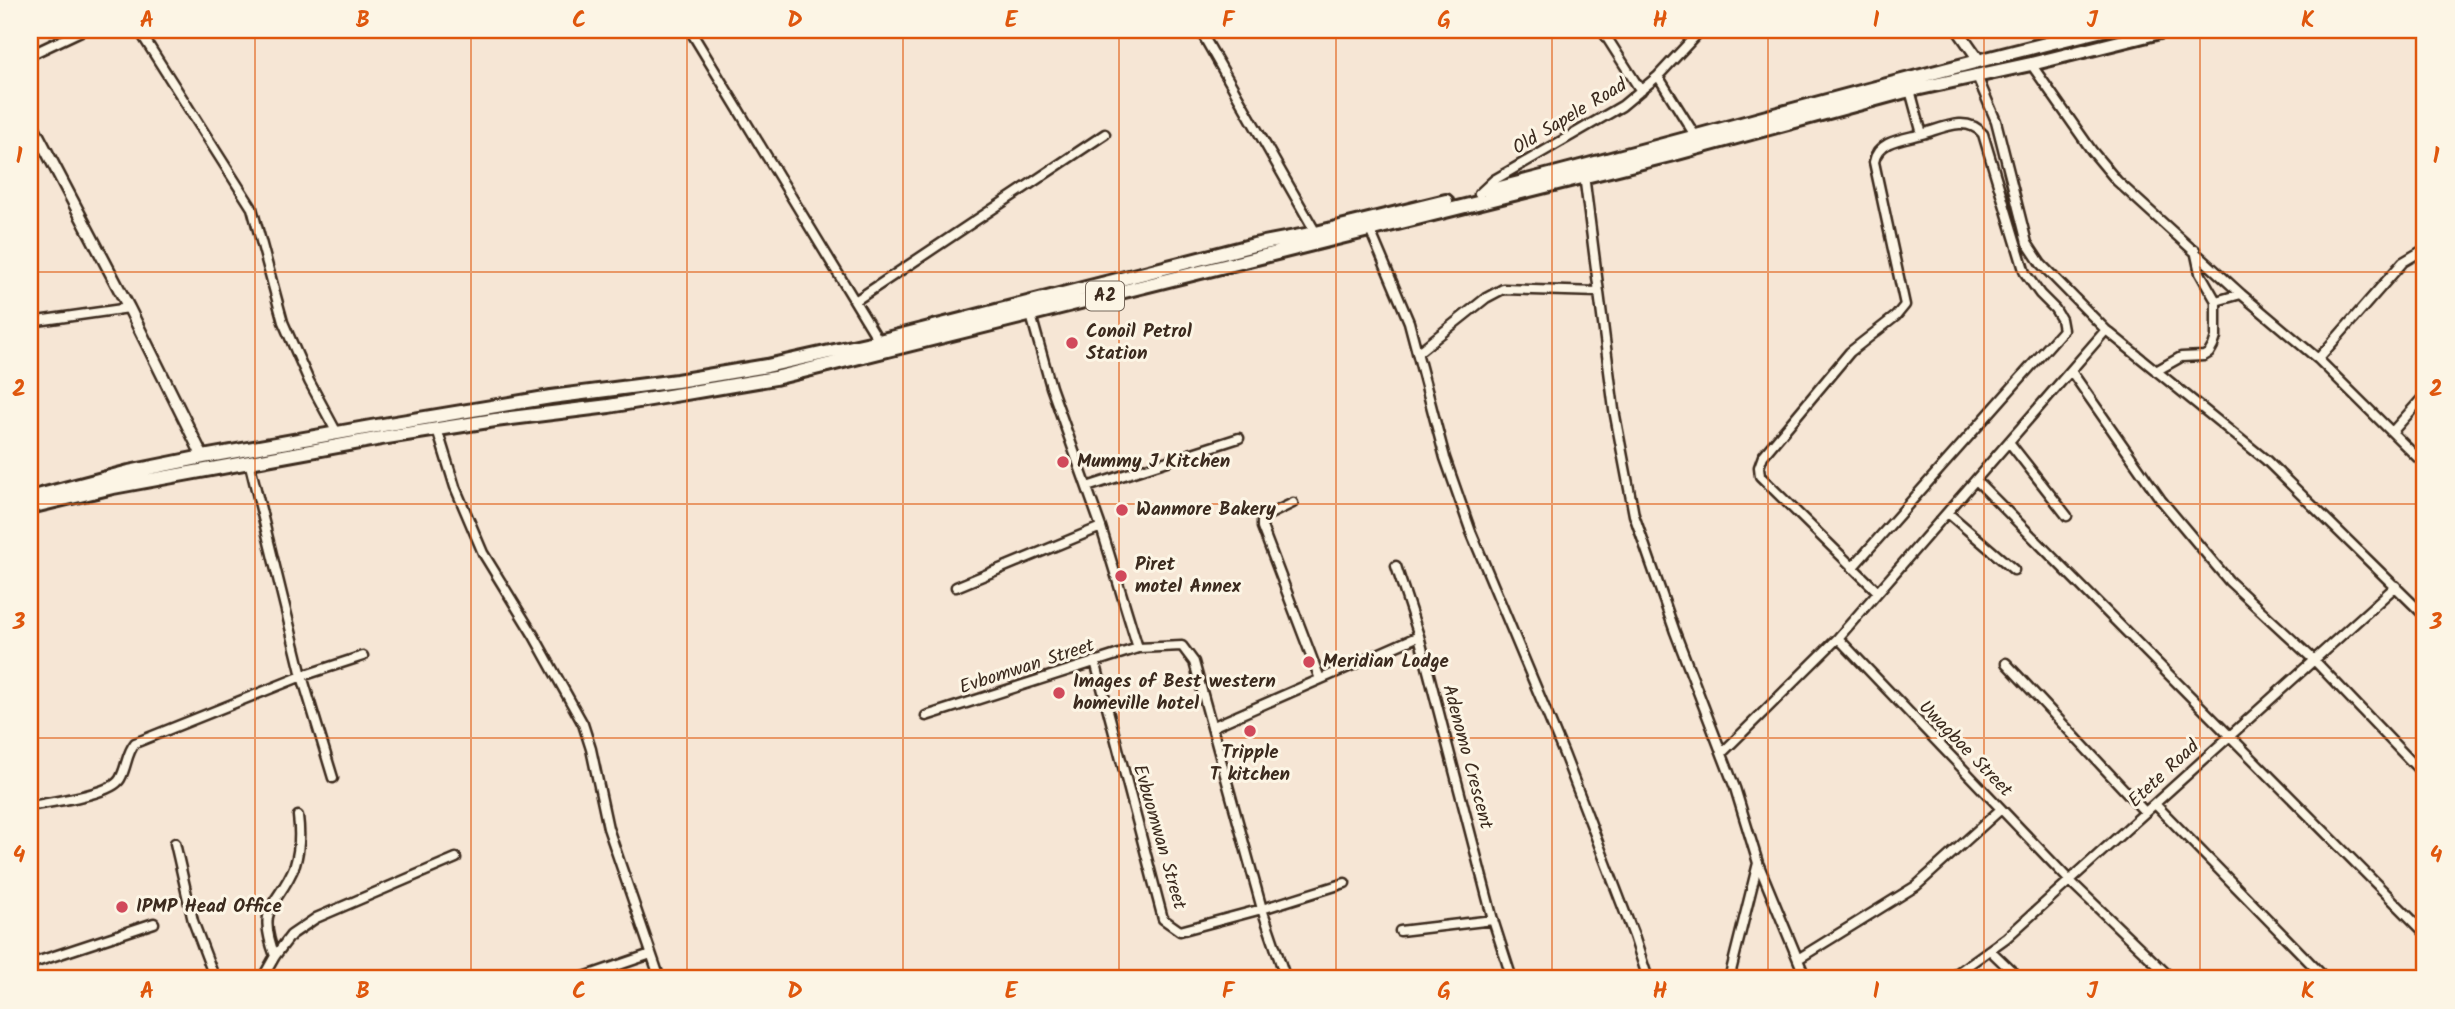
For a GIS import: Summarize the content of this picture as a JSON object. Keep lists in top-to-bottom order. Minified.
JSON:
{"streets":{"highway":["A2"],"street":["Old Sapele Road","Evbomwan Street","Uwagboe Street","Adenomo Crescent","Etete Road","Evbuomwan Street"]},"crossings":[["Old Sapele Road","A2"],["Evbomwan Street","Evbuomwan Street"],["Uwagboe Street","Etete Road"]],"places":["Conoil Petrol Station","Mummy J Kitchen","Wanmore Bakery","Piret motel Annex","Meridian Lodge","Images of Best western homeville hotel","Tripple T kitchen","IPMP Head Office"],"grid":{"columns":["A","B","C","D","E","F","G","H","I","J","K"],"rows":["1","2","3","4"]}}
